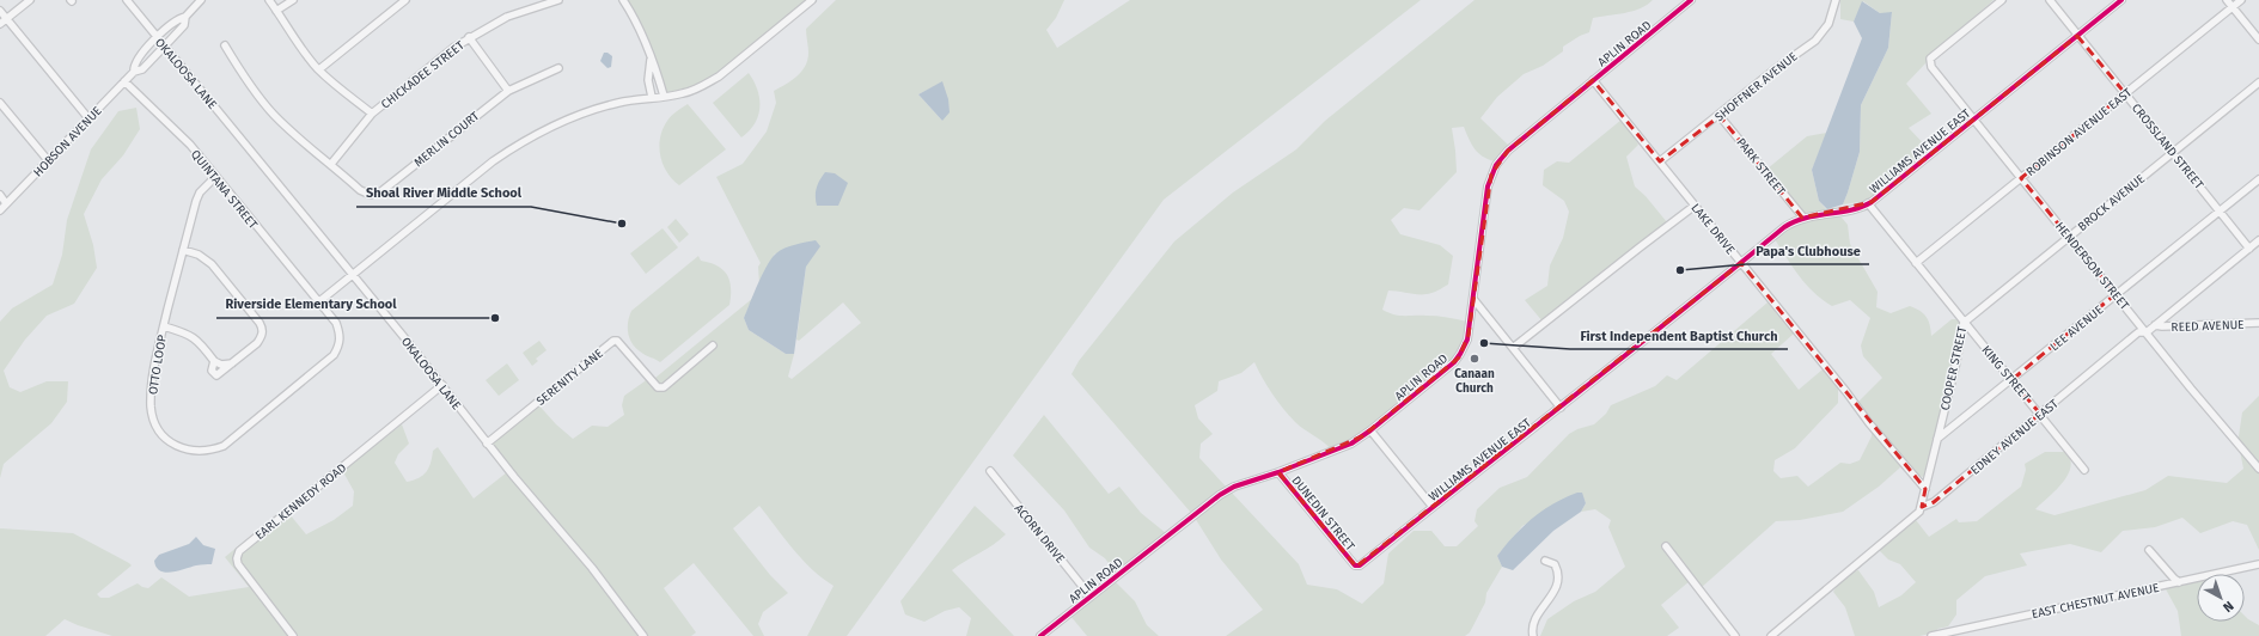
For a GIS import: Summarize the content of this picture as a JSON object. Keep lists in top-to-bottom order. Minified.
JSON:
{"streets":{"street":["APLIN ROAD","OKALOOSA LANE","CHICKADEE STREET","SHOFFNER AVENUE","ROBINSON AVENUE EAST","MERLIN COURT","HOBSON AVENUE","CROSSLAND STREET","WILLIAMS AVENUE EAST","PARK STREET","QUINTANA STREET","BROCK AVENUE","LAKE DRIVE","HENDERSON STREET","REED AVENUE","LEE AVENUE","OTTO LOOP","COOPER STREET","KING STREET","SERENITY LANE","EDNEY AVENUE EAST","EARL KENNEDY ROAD","DUNEDIN STREET","ACORN DRIVE","EAST CHESTNUT AVENUE"]},"crossings":[["APLIN ROAD","LAKE DRIVE"],["APLIN ROAD","DUNEDIN STREET"],["APLIN ROAD","ACORN DRIVE"],["OKALOOSA LANE","HOBSON AVENUE"],["OKALOOSA LANE","SERENITY LANE"],["OKALOOSA LANE","EARL KENNEDY ROAD"],["CHICKADEE STREET","MERLIN COURT"],["SHOFFNER AVENUE","PARK STREET"],["SHOFFNER AVENUE","LAKE DRIVE"],["ROBINSON AVENUE EAST","CROSSLAND STREET"],["ROBINSON AVENUE EAST","HENDERSON STREET"],["ROBINSON AVENUE EAST","COOPER STREET"],["HOBSON AVENUE","QUINTANA STREET"],["CROSSLAND STREET","WILLIAMS AVENUE EAST"],["CROSSLAND STREET","BROCK AVENUE"],["CROSSLAND STREET","LEE AVENUE"],["CROSSLAND STREET","EDNEY AVENUE EAST"],["WILLIAMS AVENUE EAST","PARK STREET"],["WILLIAMS AVENUE EAST","LAKE DRIVE"],["WILLIAMS AVENUE EAST","HENDERSON STREET"],["WILLIAMS AVENUE EAST","COOPER STREET"],["WILLIAMS AVENUE EAST","DUNEDIN STREET"],["QUINTANA STREET","OTTO LOOP"],["BROCK AVENUE","HENDERSON STREET"],["BROCK AVENUE","COOPER STREET"],["BROCK AVENUE","KING STREET"],["LAKE DRIVE","COOPER STREET"],["HENDERSON STREET","LEE AVENUE"],["HENDERSON STREET","EDNEY AVENUE EAST"],["REED AVENUE","EDNEY AVENUE EAST"],["LEE AVENUE","COOPER STREET"],["LEE AVENUE","KING STREET"],["COOPER STREET","KING STREET"],["COOPER STREET","EDNEY AVENUE EAST"],["KING STREET","EDNEY AVENUE EAST"]],"places":["Shoal River Middle School","Papa's Clubhouse","Riverside Elementary School","First Independent Baptist Church","Canaan Church"],"north":"bottom right"}
